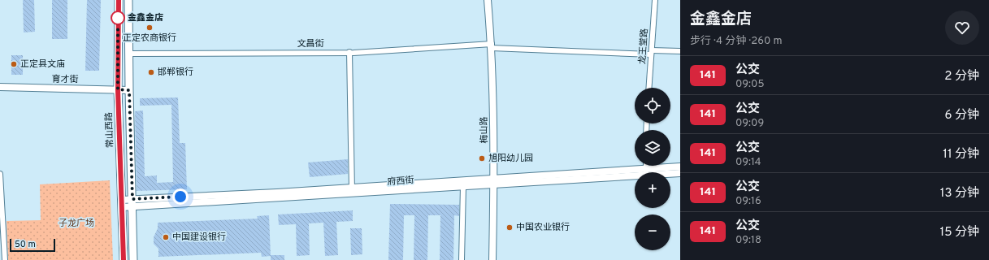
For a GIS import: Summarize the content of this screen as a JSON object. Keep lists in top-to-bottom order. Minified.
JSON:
{"streets":{"main road":["常山西路"],"street":["文昌街","龙王堂路","育才街","梅山路","府西街"]},"crossings":[["文昌街","龙王堂路"],["文昌街","梅山路"],["育才街","常山西路"],["常山西路","府西街"],["梅山路","府西街"]],"parks":["子龙广场"],"places":["金鑫金店","正定农商银行","正定县文庙","邯郸银行","旭阳幼儿园","中国农业银行","中国建设银行"],"lines":["bus line 141"],"scale_bar":"50 m","page":{"heading":["金鑫金店","步行 · 4 分钟 · 260 m"],"list":[{"mark":"141","name":"公交","note":"09:05","value":"2 分钟"},{"mark":"141","name":"公交","note":"09:09","value":"6 分钟"},{"mark":"141","name":"公交","note":"09:14","value":"11 分钟"},{"mark":"141","name":"公交","note":"09:16","value":"13 分钟"},{"mark":"141","name":"公交","note":"09:18","value":"15 分钟"}],"map_buttons":["+","−"],"scale":"50 m"}}
